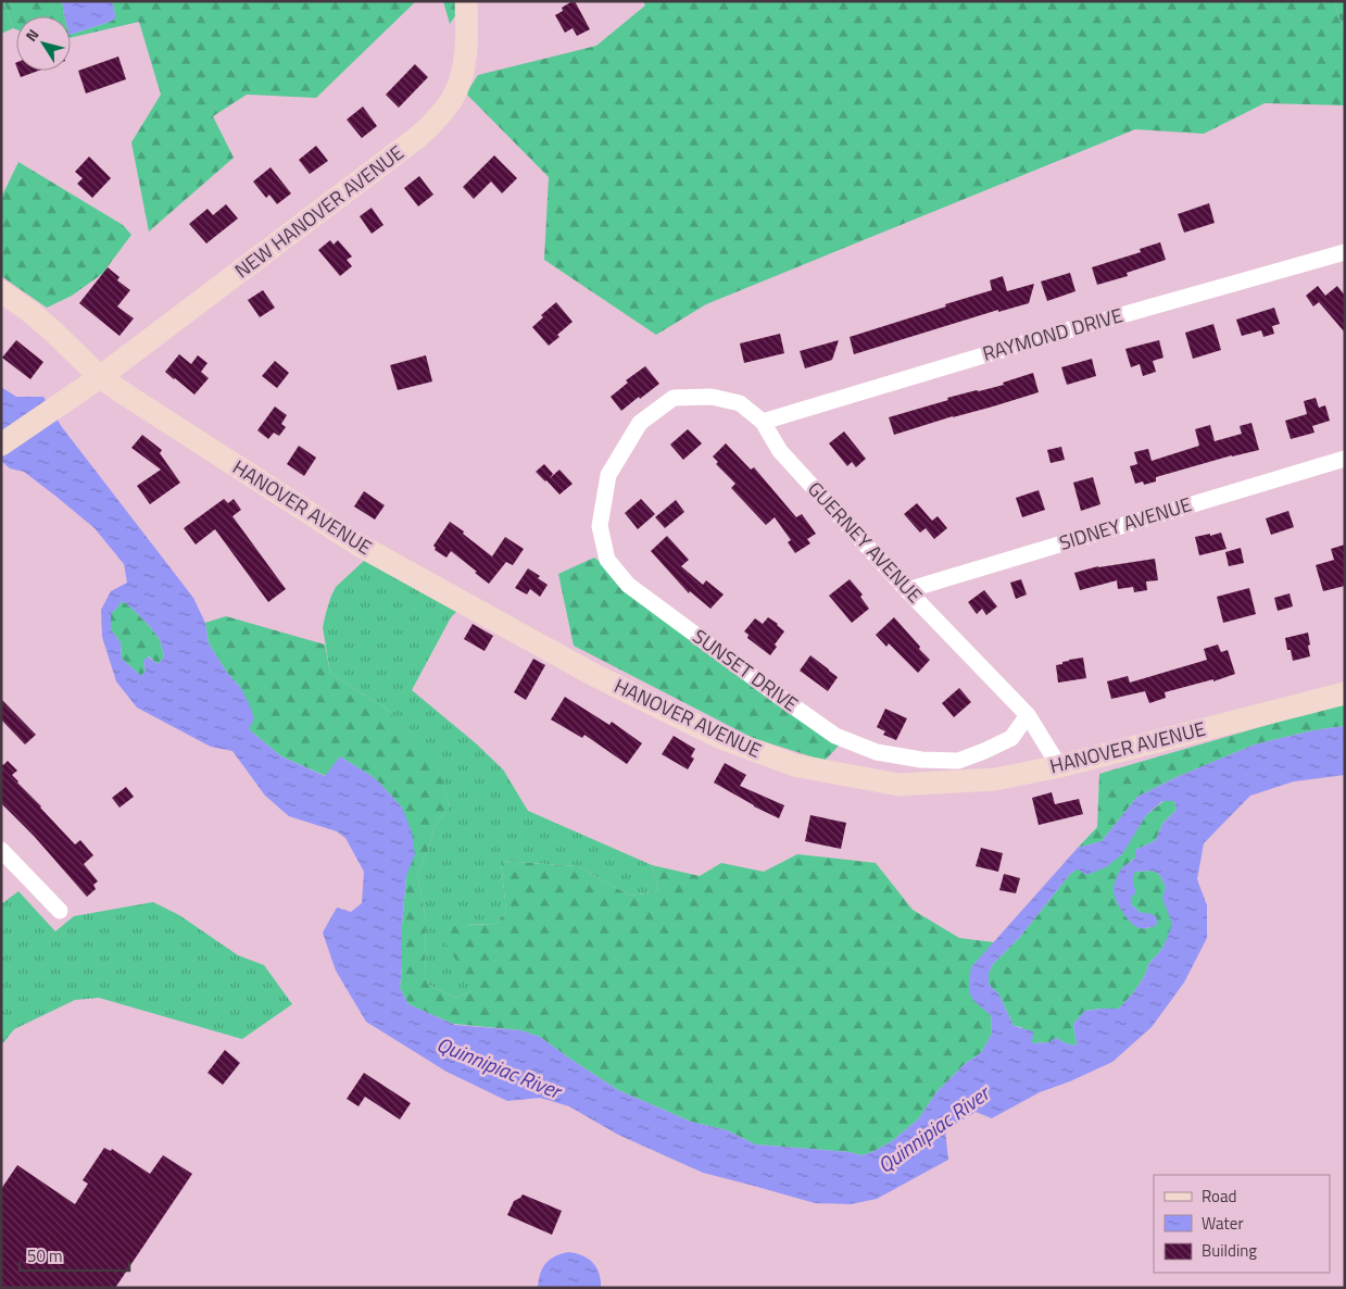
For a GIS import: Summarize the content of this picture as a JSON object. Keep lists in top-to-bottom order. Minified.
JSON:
{"streets":{"main road":["NEW HANOVER AVENUE","HANOVER AVENUE"],"street":["RAYMOND DRIVE","SIDNEY AVENUE","GUERNEY AVENUE","SUNSET DRIVE"]},"crossings":[["NEW HANOVER AVENUE","HANOVER AVENUE"],["RAYMOND DRIVE","GUERNEY AVENUE"],["HANOVER AVENUE","GUERNEY AVENUE"],["SIDNEY AVENUE","GUERNEY AVENUE"],["GUERNEY AVENUE","SUNSET DRIVE"]],"water":["Quinnipiac River"],"legend":["Road","Water","Building"],"scale_bar":"50 m","north":"top left"}
